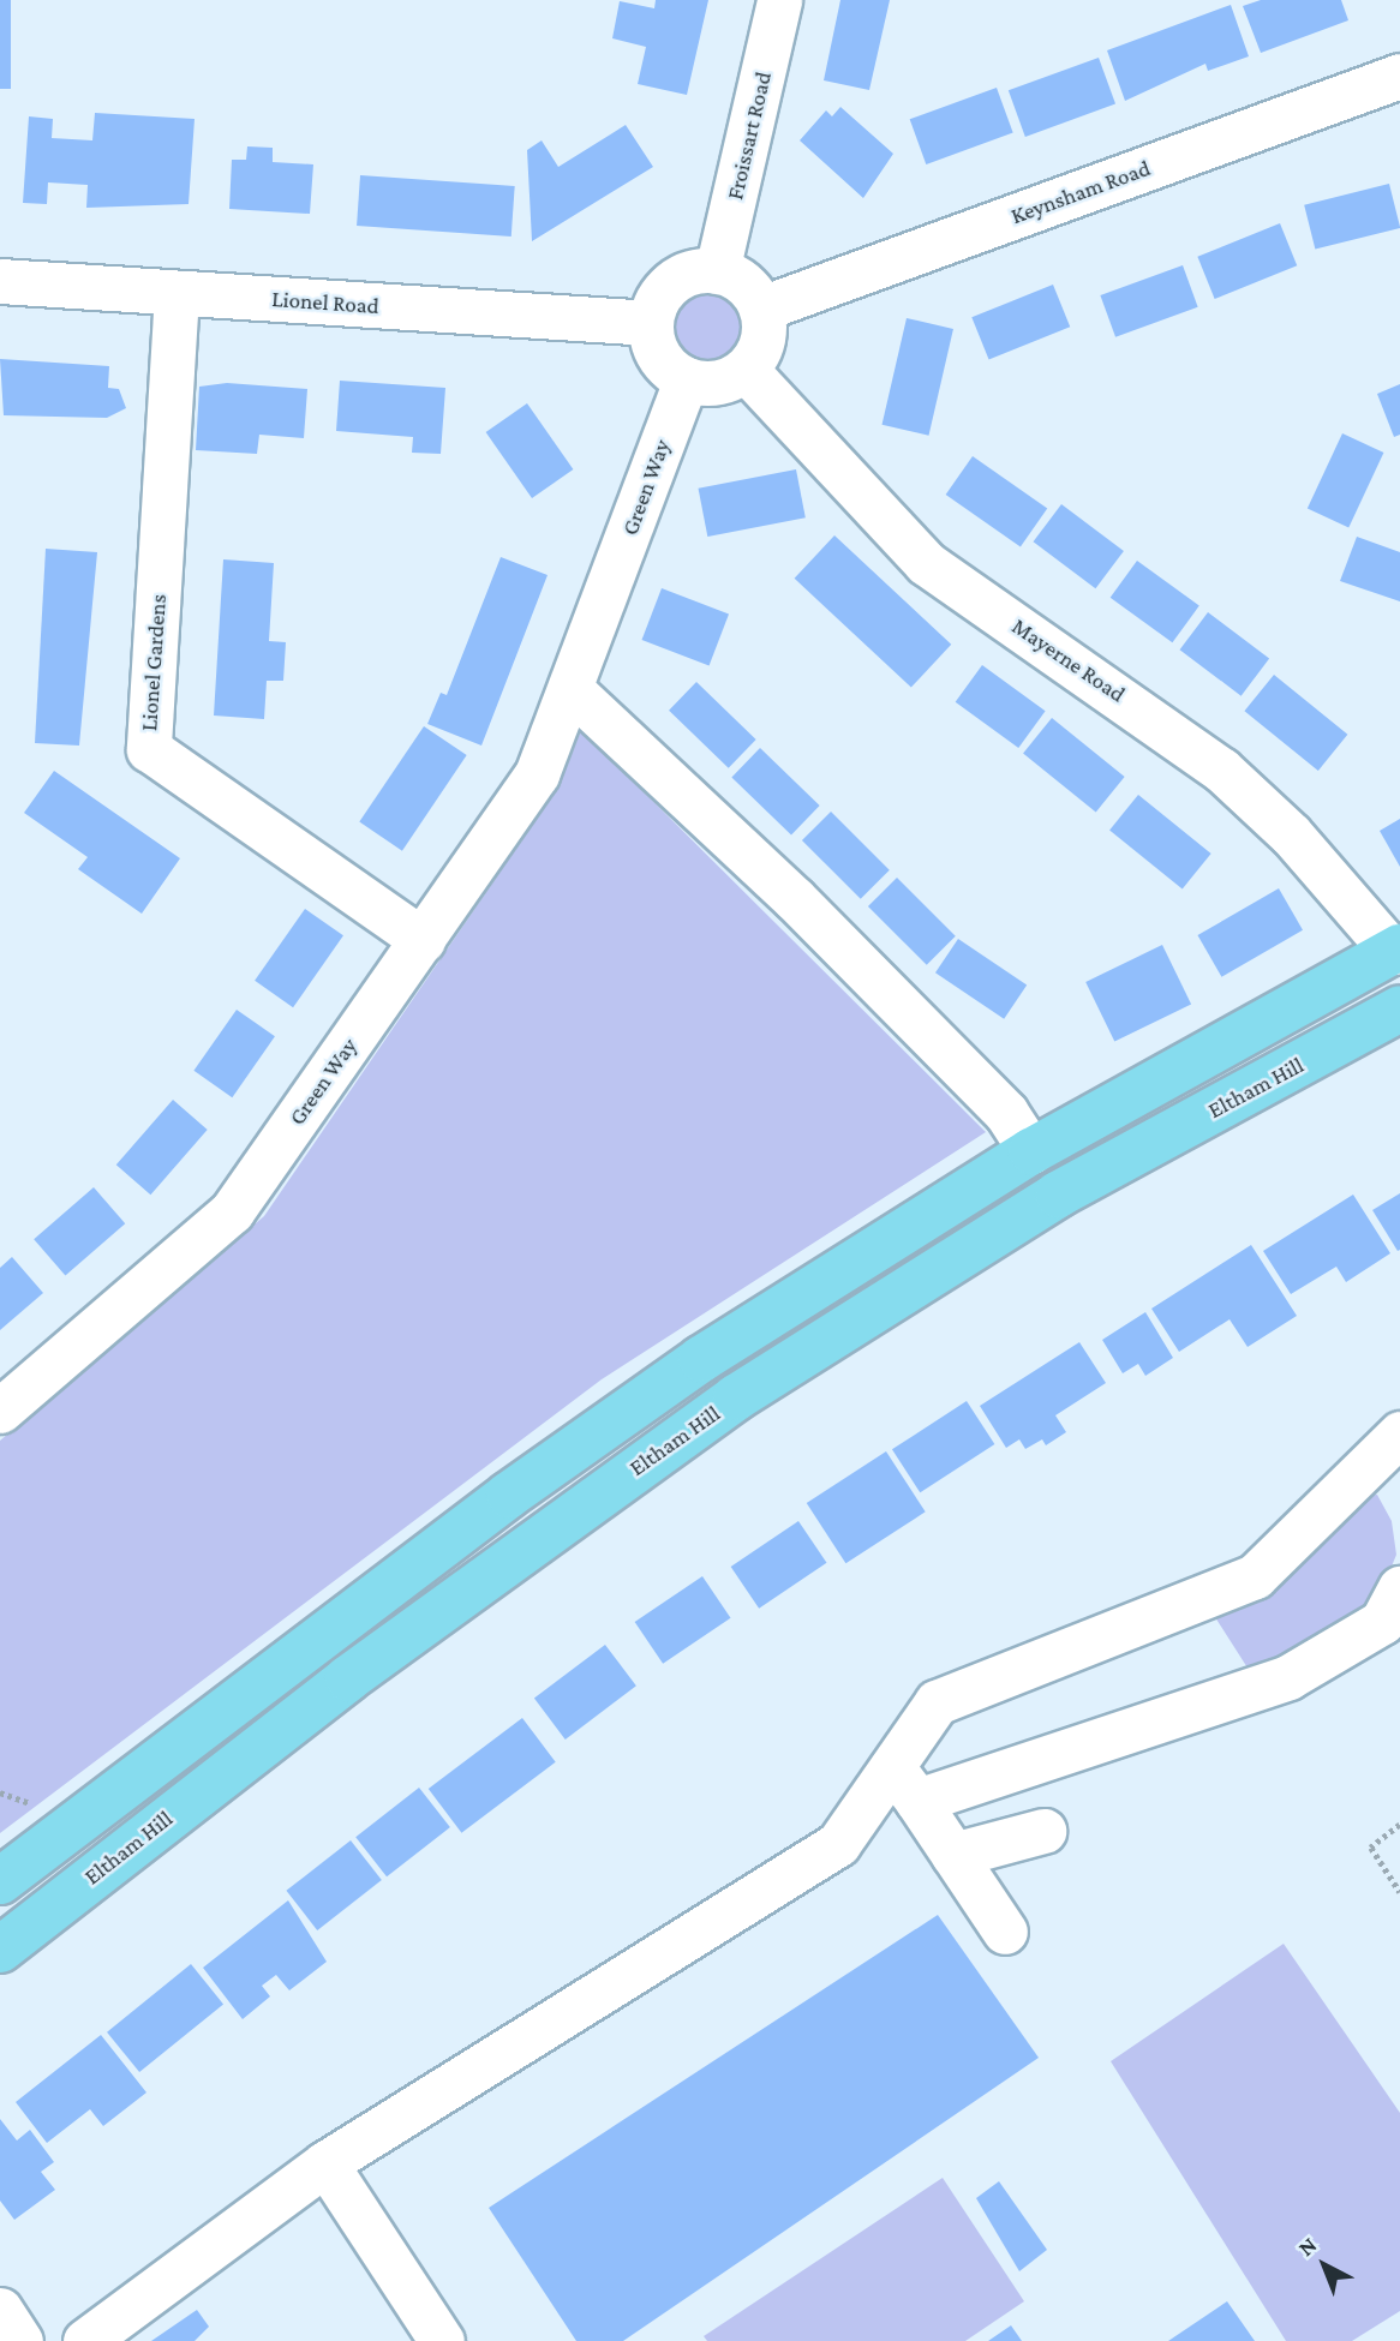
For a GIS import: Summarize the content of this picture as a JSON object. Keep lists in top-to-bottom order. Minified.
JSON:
{"streets":{"main road":["Eltham Hill"],"street":["Froissart Road","Keynsham Road","Lionel Road","Green Way","Mayerne Road","Lionel Gardens"]},"crossings":[["Froissart Road","Keynsham Road"],["Froissart Road","Lionel Road"],["Froissart Road","Green Way"],["Froissart Road","Mayerne Road"],["Keynsham Road","Lionel Road"],["Keynsham Road","Green Way"],["Keynsham Road","Mayerne Road"],["Lionel Road","Green Way"],["Lionel Road","Mayerne Road"],["Lionel Road","Lionel Gardens"],["Green Way","Mayerne Road"],["Green Way","Lionel Gardens"]],"north":"top left"}
